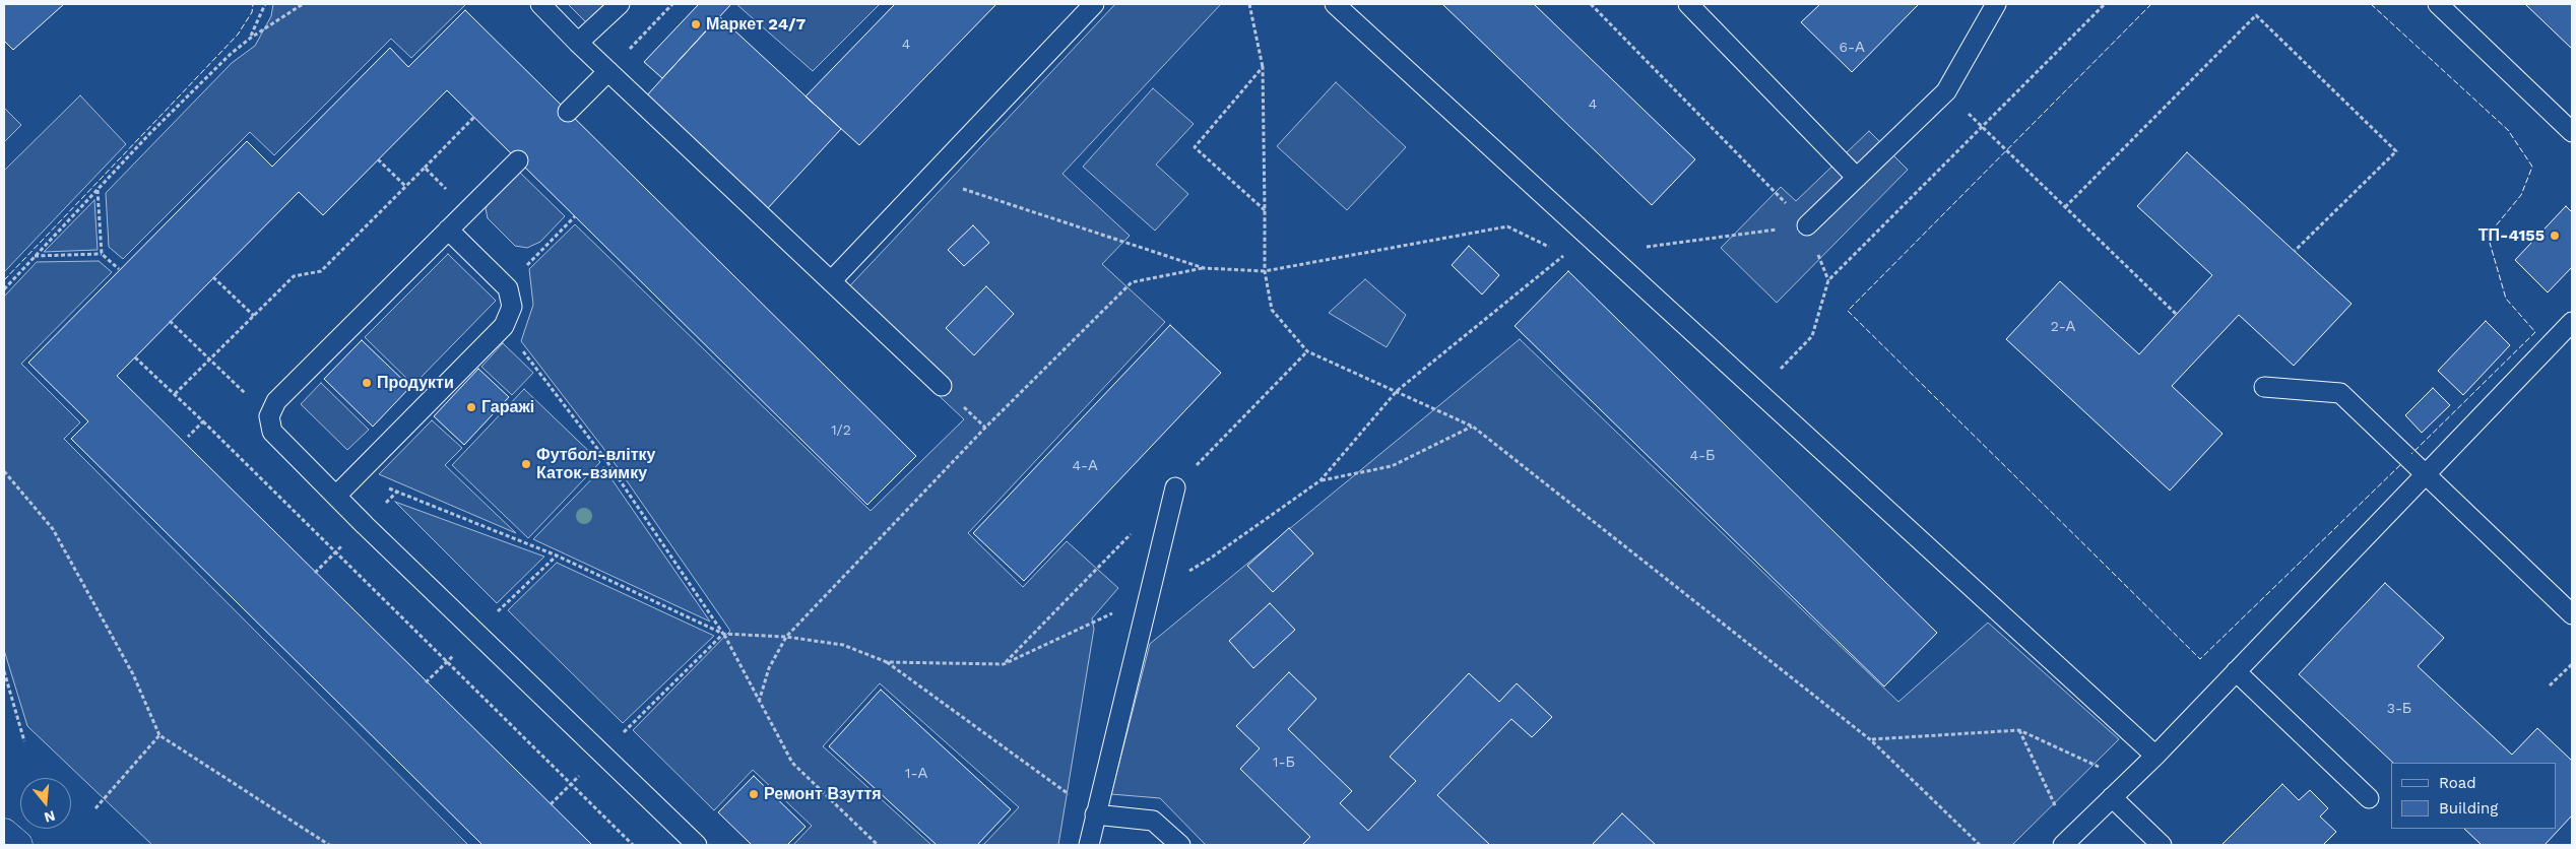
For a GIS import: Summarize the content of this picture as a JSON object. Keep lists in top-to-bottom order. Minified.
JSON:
{"places":["Маркет 24/7","ТП-4155","Продукти","Гаражі","Футбол-влітку Каток-взимку","Ремонт Взуття"],"house_numbers":["4","6-А","4","2-А","1/2","4-Б","4-А","3-Б","1-Б","1-А"],"legend":["Road","Building"],"north":"bottom"}
